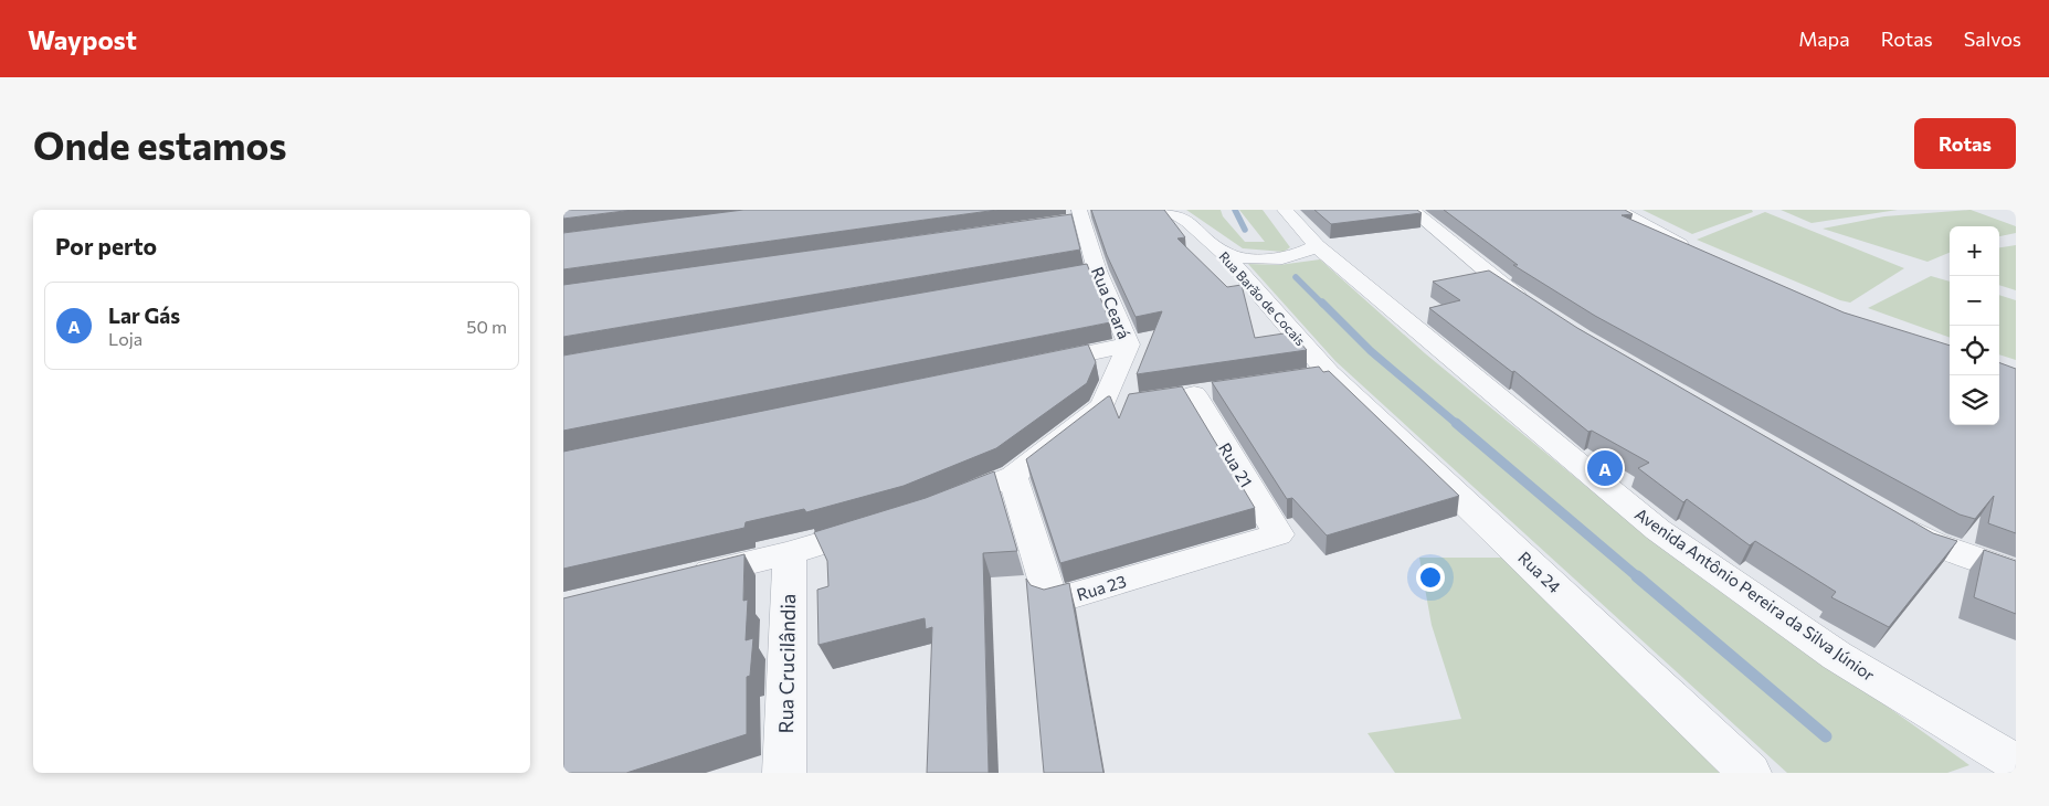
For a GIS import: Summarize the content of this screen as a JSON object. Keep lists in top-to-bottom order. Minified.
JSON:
{"streets":{"street":["Rua Barão de Cocais","Rua Ceará","Rua 21","Rua 24","Rua 23","Avenida Antônio Pereira da Silva Júnior","Rua Crucilândia"]},"crossings":[["Rua Barão de Cocais","Rua 24"],["Rua Ceará","Rua 23"],["Rua 21","Rua 23"]],"page":{"header":"Waypost","nav":["Mapa","Rotas","Salvos"],"buttons":"Rotas","title":"Onde estamos","heading":"Por perto","map_buttons":["+","−"],"list":[{"mark":"A","name":"Lar Gás","note":"Loja","value":"50 m"}],"pins":"A"}}
